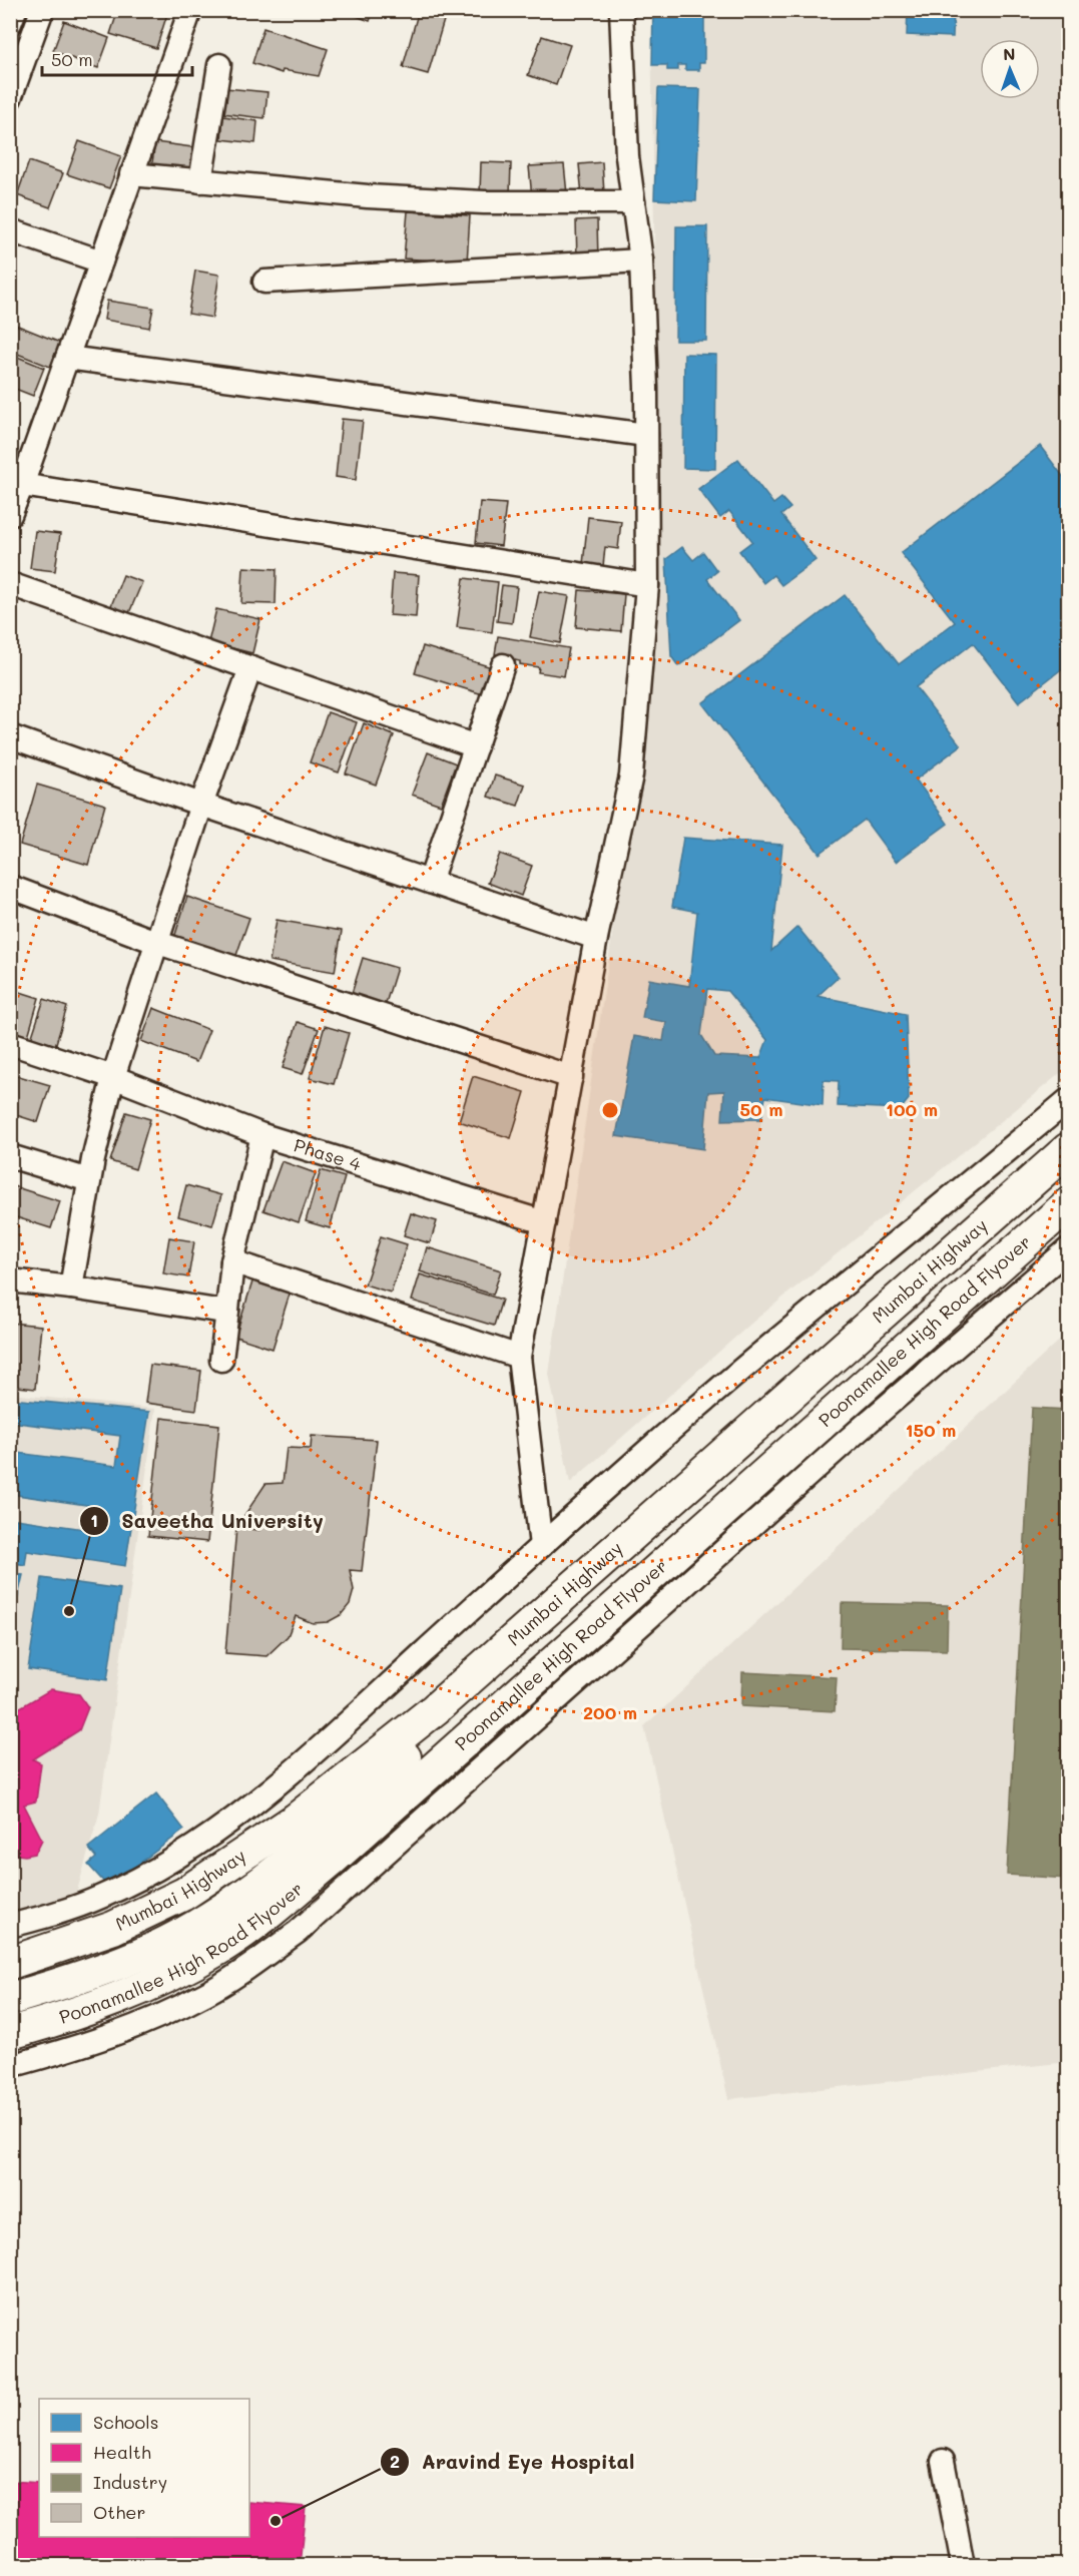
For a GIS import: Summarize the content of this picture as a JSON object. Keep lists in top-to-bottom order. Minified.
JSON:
{"streets":{"highway":["Mumbai Highway","Poonamallee High Road Flyover"],"street":["Phase 4"]},"places":["Saveetha University","Aravind Eye Hospital"],"legend":["Schools","Health","Industry","Other"],"scale_bar":"50 m","north":"top","rings":["50 m","100 m","150 m","200 m"]}
